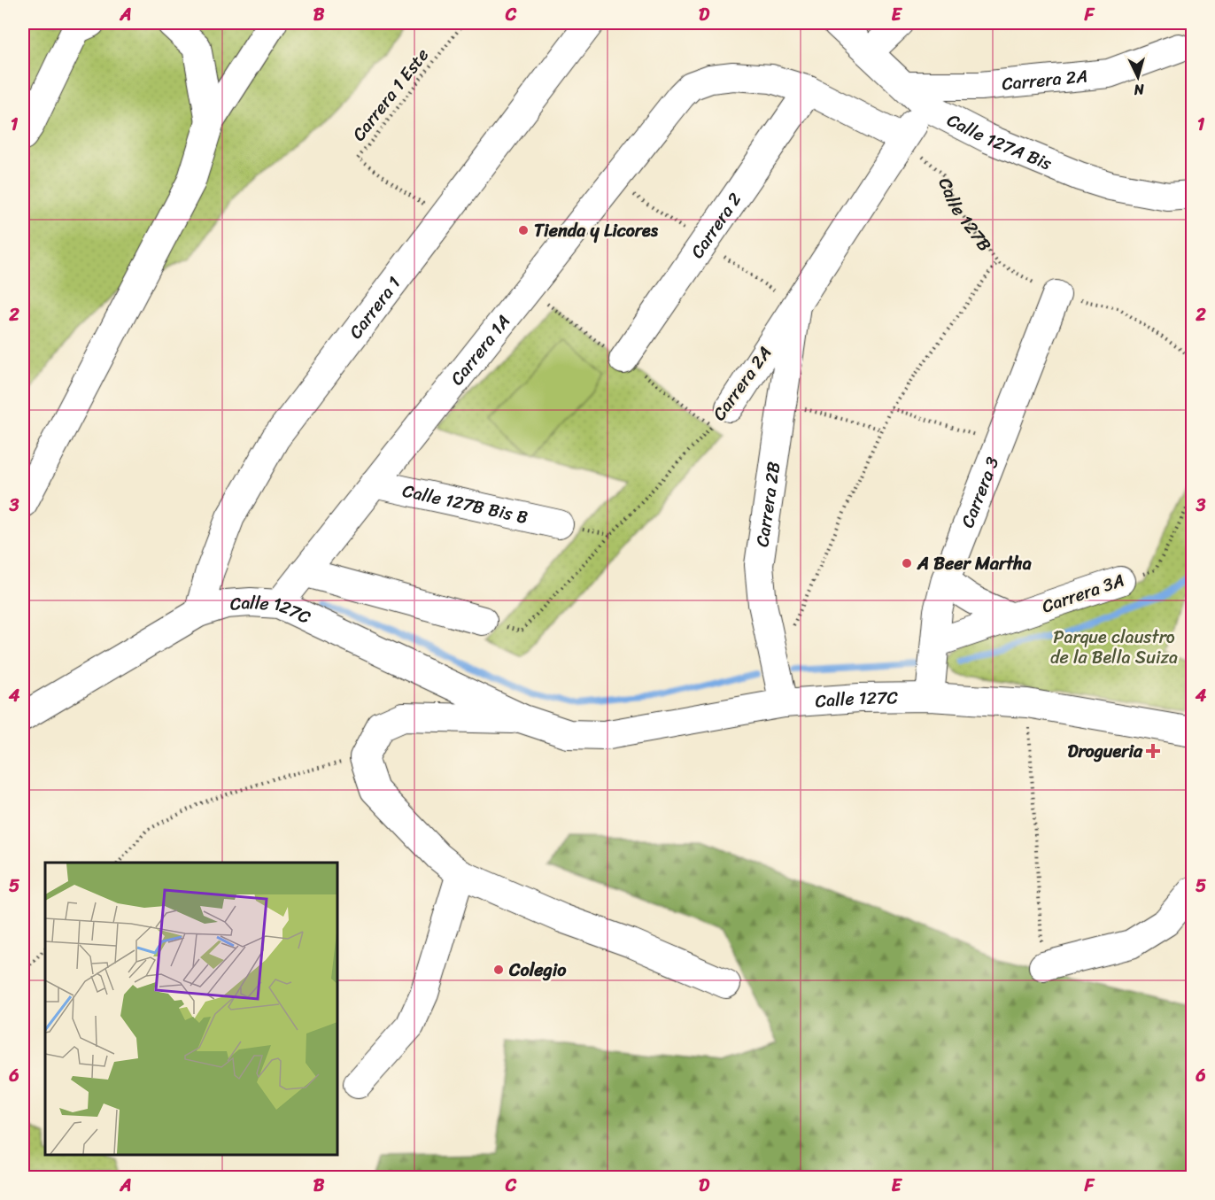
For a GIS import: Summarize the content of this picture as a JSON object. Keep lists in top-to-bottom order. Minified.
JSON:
{"streets":{"street":["Carrera 2A","Calle 127A Bis","Carrera 2","Carrera 1","Carrera 1A","Carrera 3","Calle 127B Bis B","Carrera 2B","Carrera 3A","Calle 127C"],"path":["Carrera 1 Este","Calle 127B"]},"crossings":[["Carrera 2A","Calle 127A Bis"],["Carrera 2A","Calle 127B"],["Carrera 2A","Carrera 2B"],["Carrera 1 Este","Carrera 1"],["Calle 127B","Carrera 3"],["Carrera 2","Carrera 1A"],["Carrera 1","Calle 127C"],["Carrera 1A","Calle 127B Bis B"],["Carrera 1A","Calle 127C"],["Carrera 3","Carrera 3A"],["Carrera 3","Calle 127C"],["Carrera 2B","Calle 127C"]],"parks":["Parque claustro de la Bella Suiza"],"places":{"other":["Tienda y Licores","A Beer Martha","Colegio"],"health":["Drogueria"]},"north":"bottom","grid":{"columns":["A","B","C","D","E","F"],"rows":["1","2","3","4","5","6"]}}
